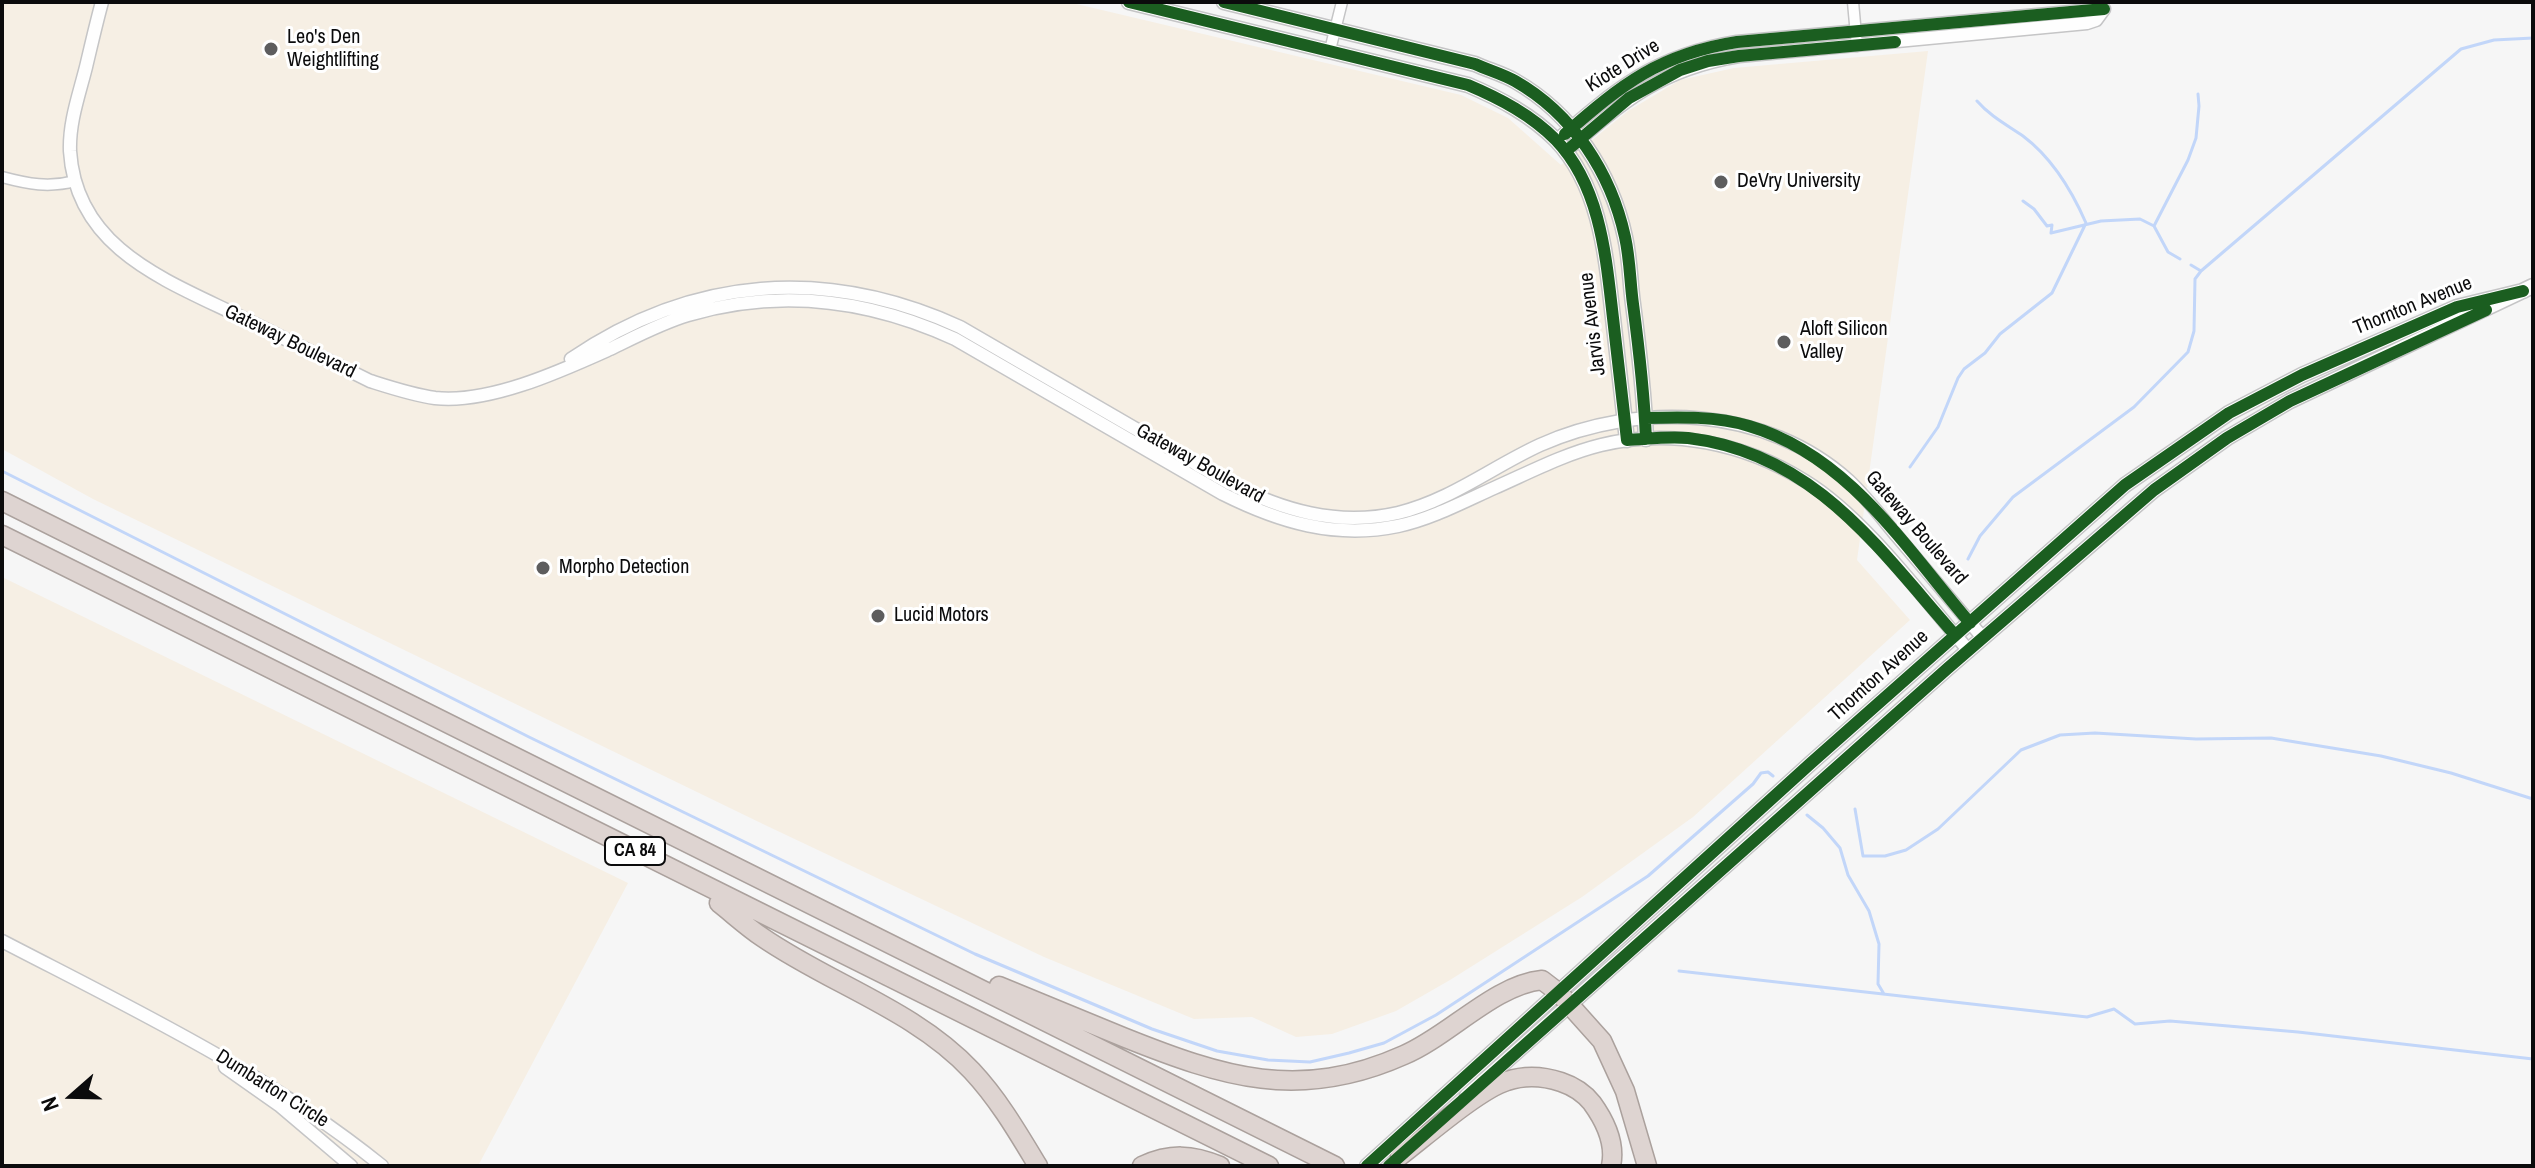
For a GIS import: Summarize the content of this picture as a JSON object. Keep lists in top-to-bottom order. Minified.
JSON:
{"streets":{"highway":["CA 84"],"main road":["Thornton Avenue","Jarvis Avenue"],"street":["Kiote Drive","Gateway Boulevard","Dumbarton Circle"]},"crossings":[["Kiote Drive","Jarvis Avenue"],["Thornton Avenue","Gateway Boulevard"],["Jarvis Avenue","Gateway Boulevard"]],"places":["Leo's Den Weightlifting","DeVry University","Aloft Silicon Valley","Morpho Detection","Lucid Motors"],"north":"left"}
